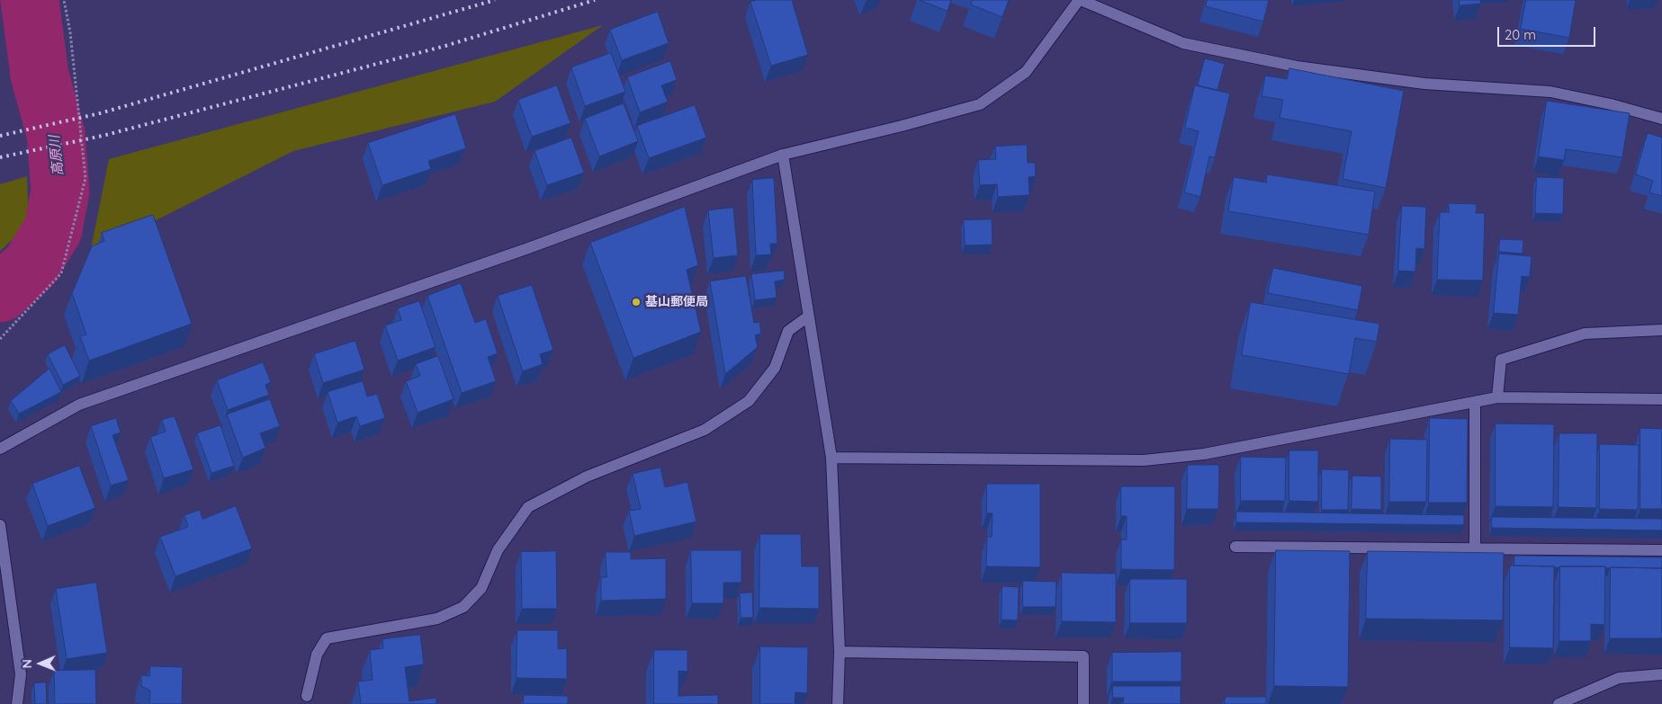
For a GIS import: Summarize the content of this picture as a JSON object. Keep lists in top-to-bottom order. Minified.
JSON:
{"water":["高原川"],"places":["基山郵便局"],"scale_bar":"20 m","north":"left"}
